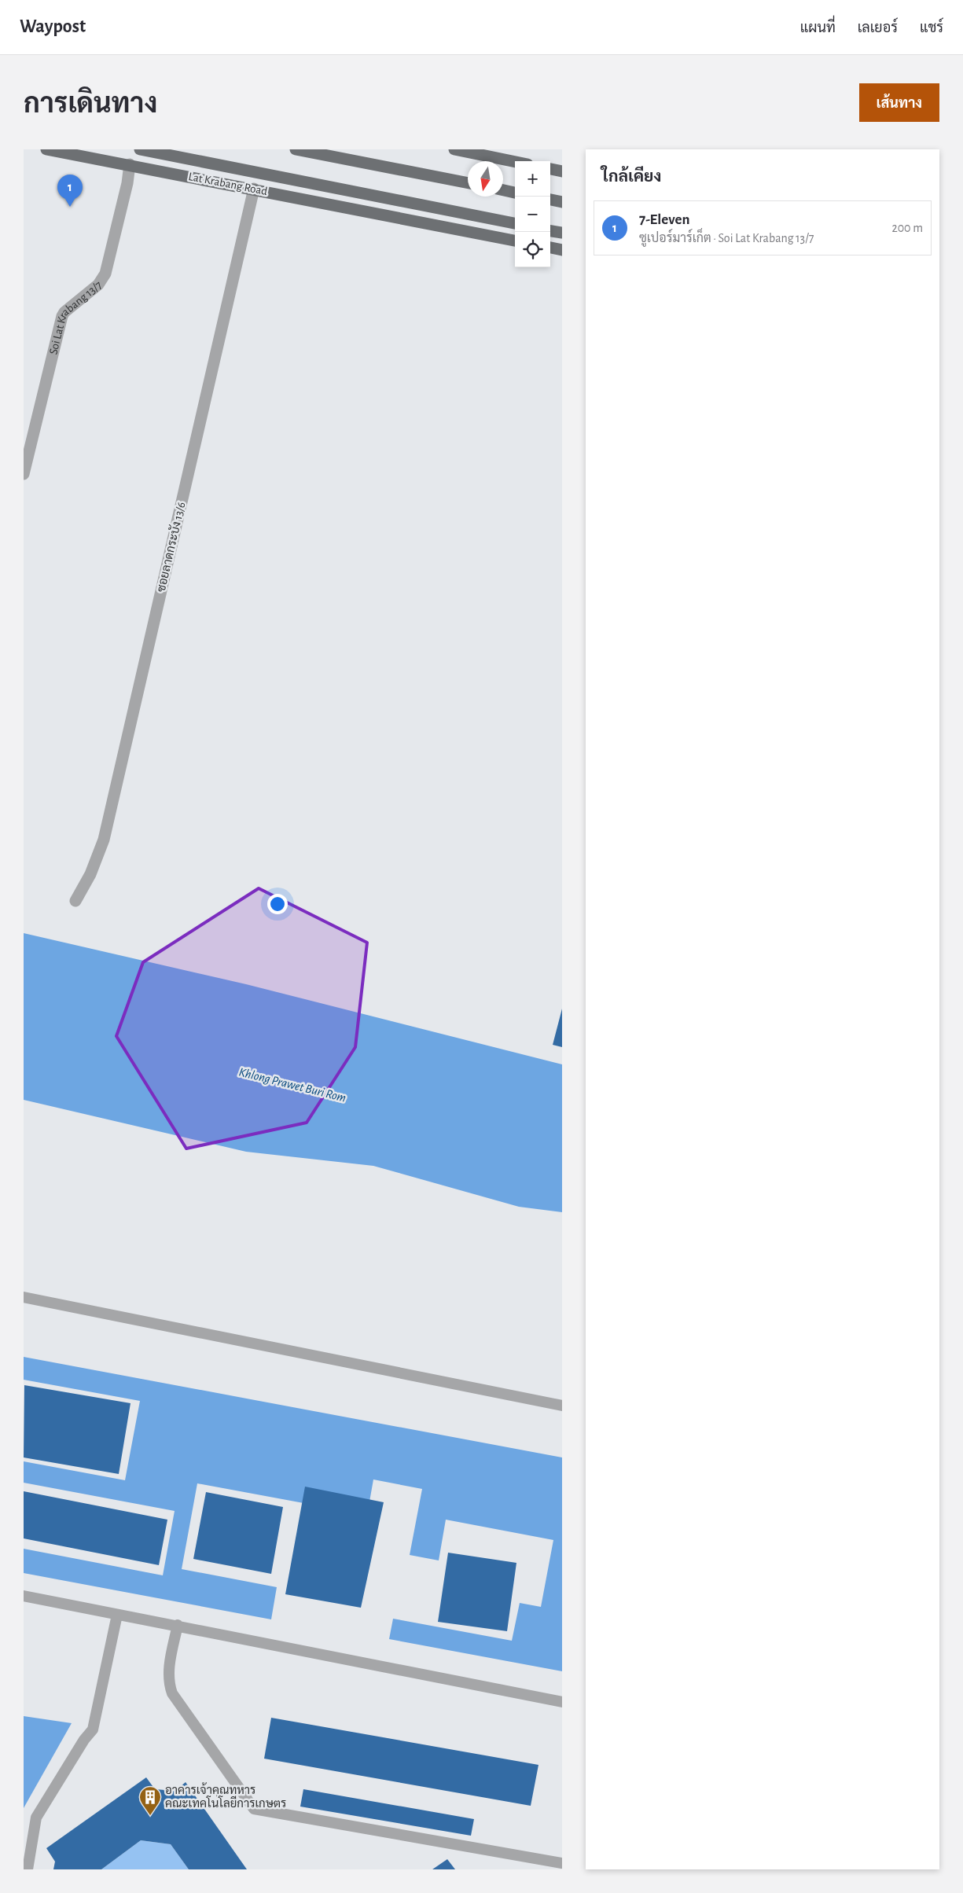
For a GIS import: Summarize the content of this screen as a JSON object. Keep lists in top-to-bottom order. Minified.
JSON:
{"streets":{"main road":["Lat Krabang Road"],"street":["Soi Lat Krabang 13/7","ซอยลาดกระบัง 13/6"]},"crossings":[["Lat Krabang Road","Soi Lat Krabang 13/7"],["Lat Krabang Road","ซอยลาดกระบัง 13/6"]],"water":["Khlong Prawet Buri Rom"],"places":{"building":["อาคารเจ้าคุณทหาร คณะเทคโนโลยีการเกษตร"]},"north":"bottom","page":{"header":"Waypost","nav":["แผนที่","เลเยอร์","แชร์"],"title":"การเดินทาง","buttons":"เส้นทาง","heading":"ใกล้เคียง","map_buttons":["+","−"],"pins":"1","list":[{"mark":"1","name":"7-Eleven","note":"ซูเปอร์มาร์เก็ต · Soi Lat Krabang 13/7","value":"200 m"}]}}
